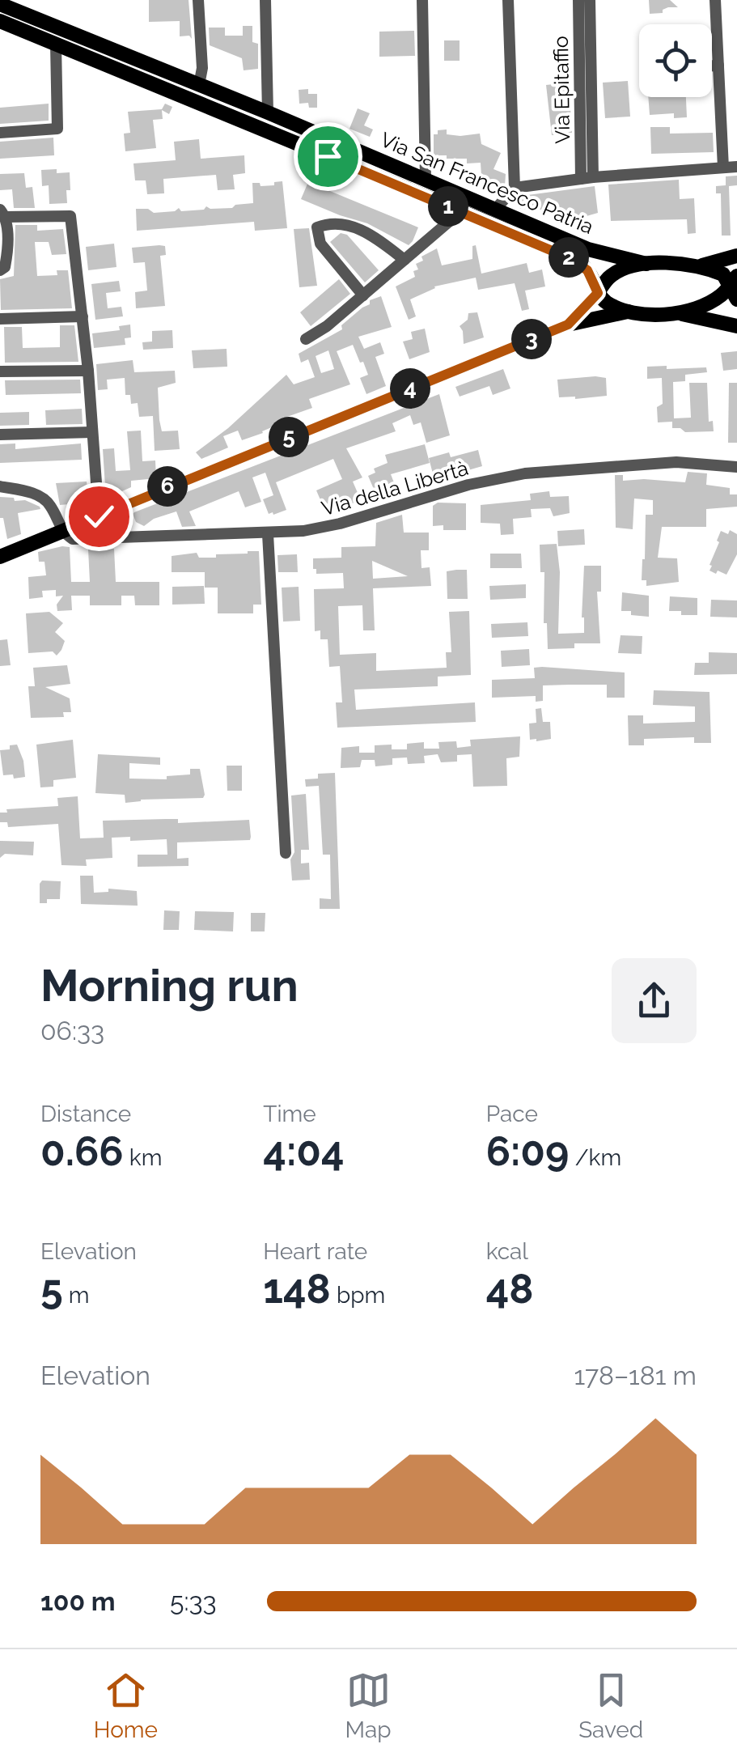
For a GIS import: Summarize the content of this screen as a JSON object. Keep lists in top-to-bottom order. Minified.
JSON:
{"streets":{"main road":["Via San Francesco Patria"],"street":["Via Epitaffio","Via della Libertà"]},"page":{"pins":["1","2","3","4","5","6"],"heading":["Morning run","06:33"],"stats":[["Distance","0.66 km"],["Time","4:04"],["Pace","6:09 /km"],["Elevation","5 m"],["Heart rate","148 bpm"],["kcal","48"]],"chart":["Elevation","178–181 m"],"list":[{"name":"100 m","note":"5:33"}],"tabs":["Home","Map","Saved"]}}
